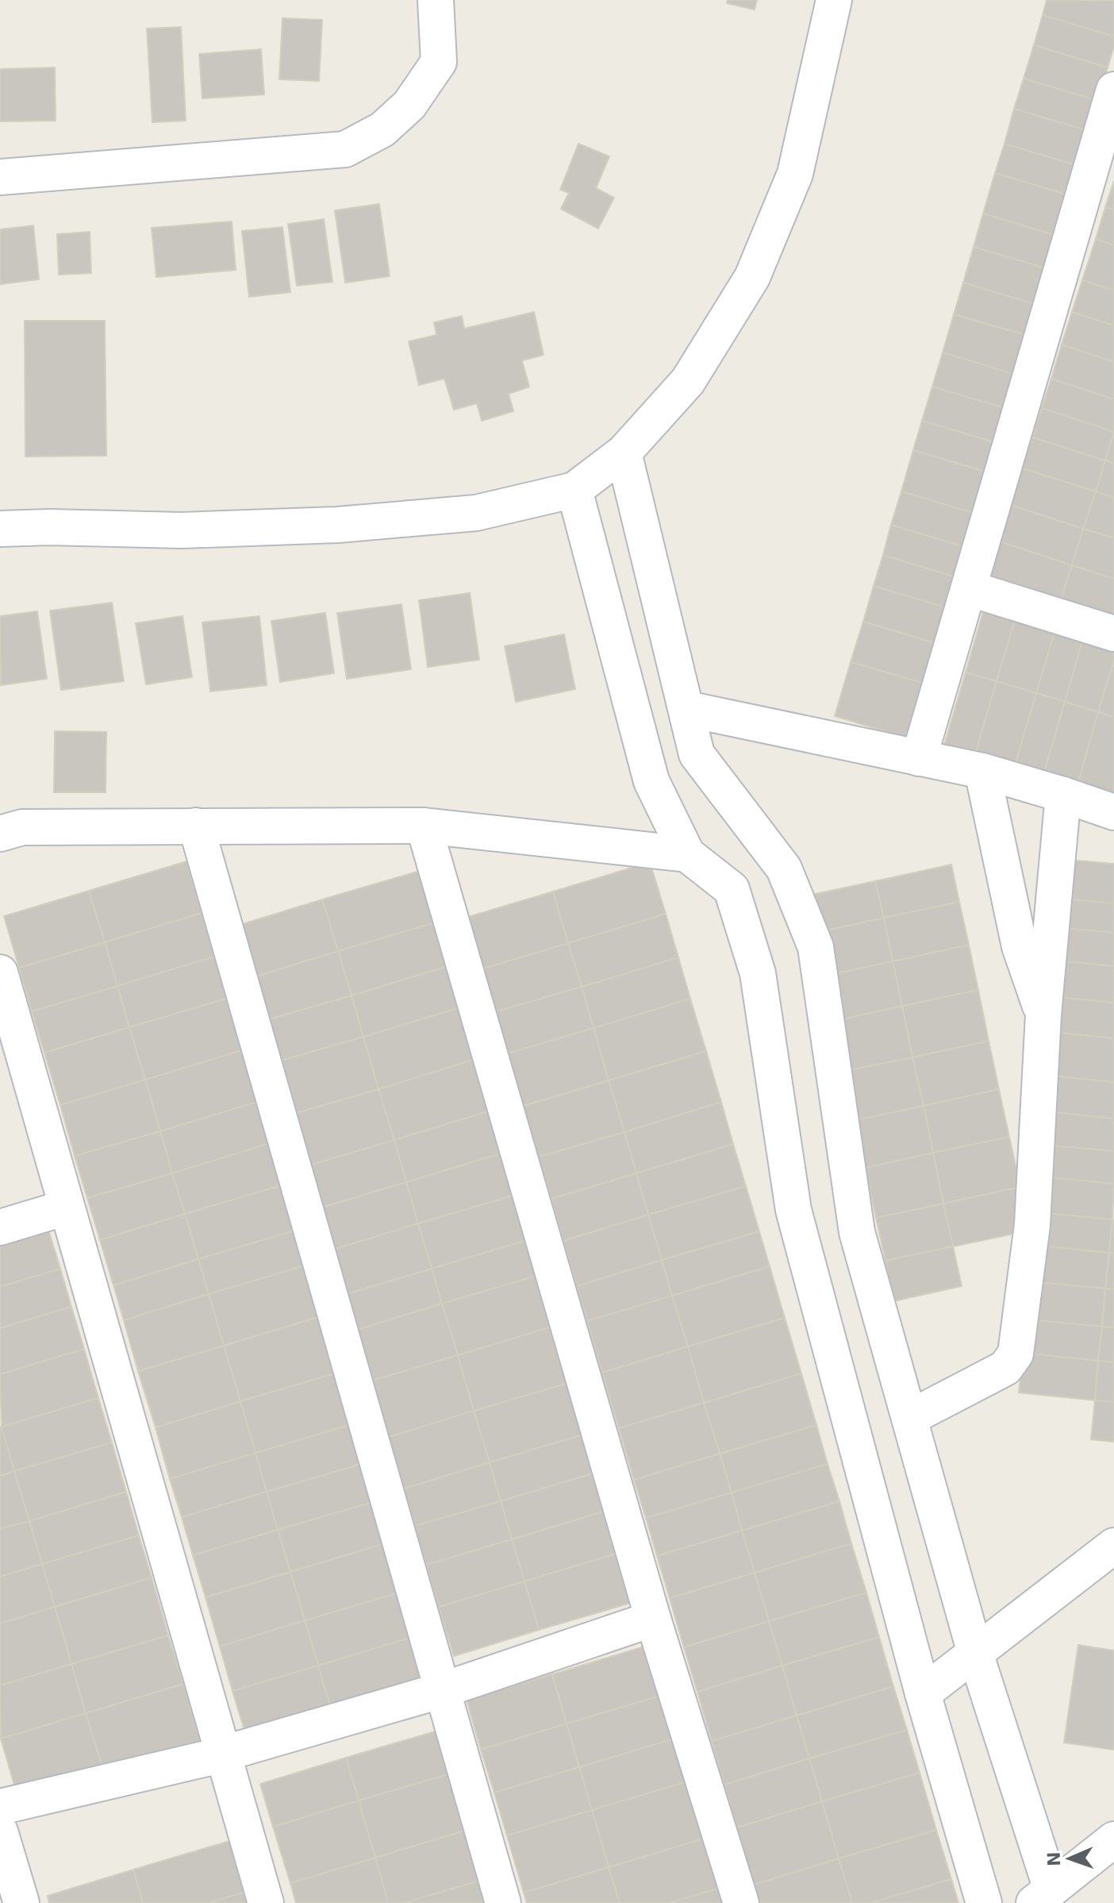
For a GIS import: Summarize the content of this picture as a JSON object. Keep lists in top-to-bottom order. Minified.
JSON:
{"north":"left"}
